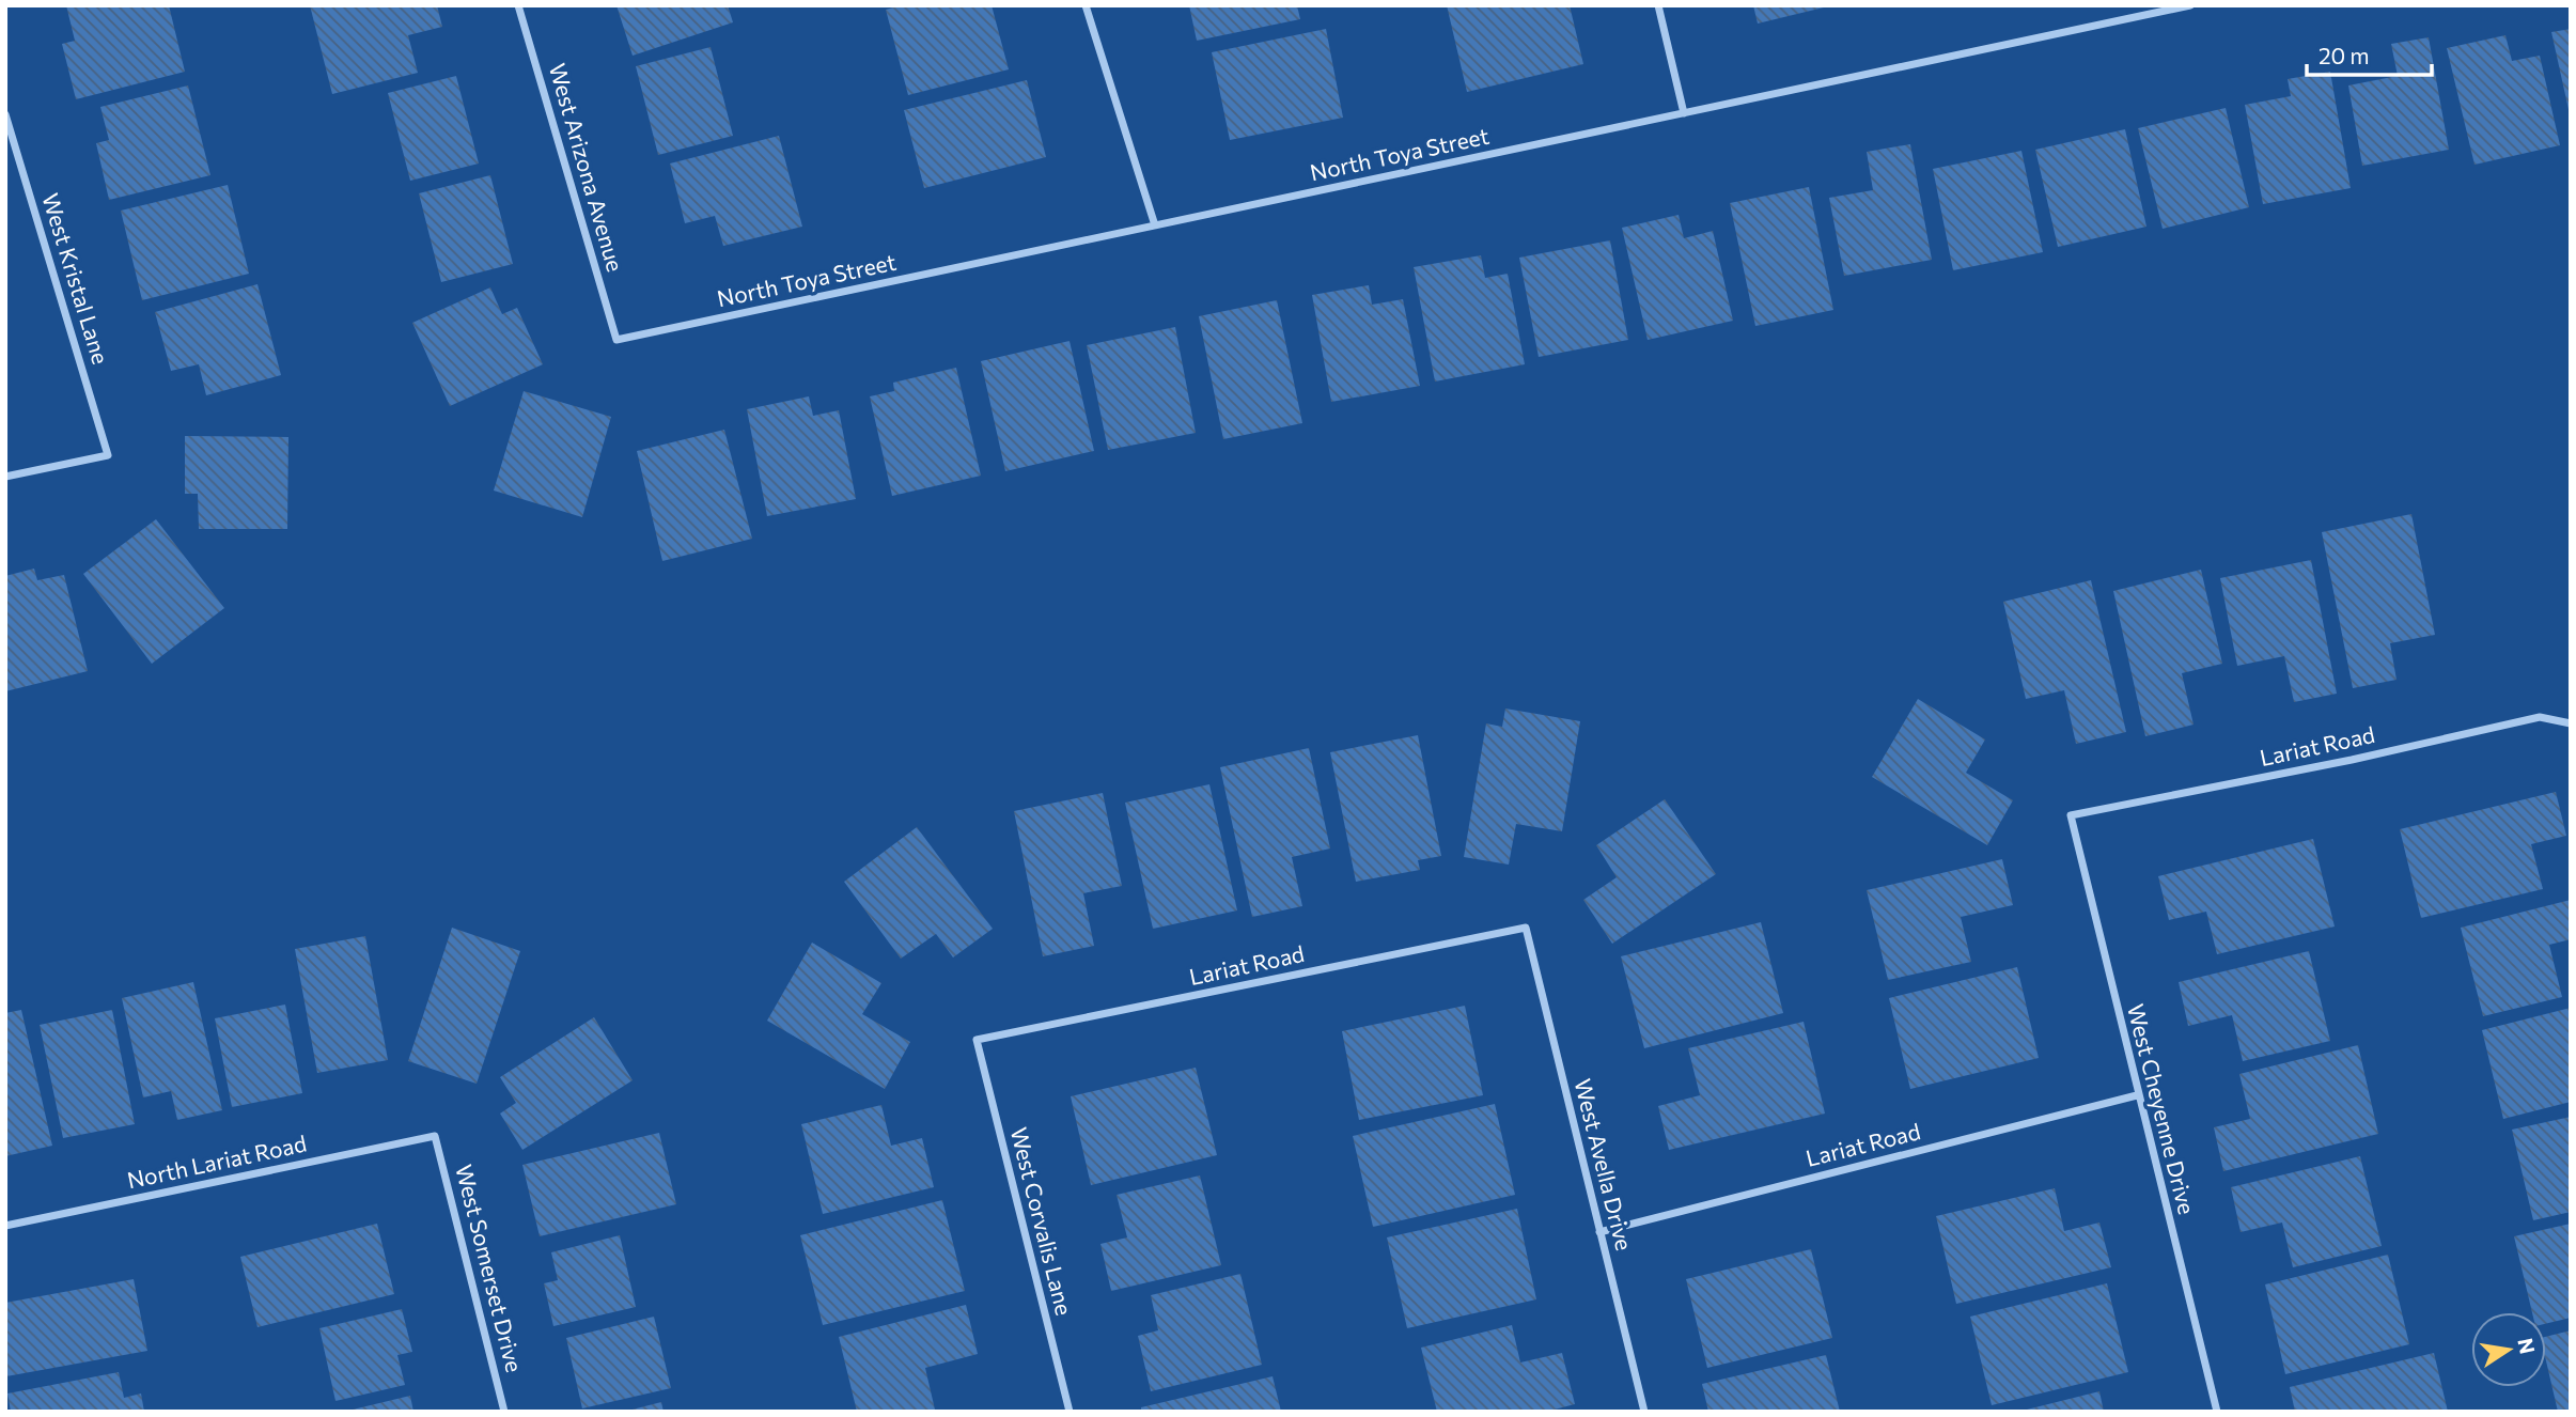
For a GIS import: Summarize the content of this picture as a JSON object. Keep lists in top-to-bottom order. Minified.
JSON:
{"streets":{"street":["North Toya Street","West Arizona Avenue","West Kristal Lane","Lariat Road","West Cheyenne Drive","North Lariat Road","West Avella Drive","West Corvalis Lane","West Somerset Drive"]},"crossings":[["North Toya Street","West Arizona Avenue"],["Lariat Road","West Cheyenne Drive"],["Lariat Road","West Avella Drive"],["Lariat Road","West Corvalis Lane"],["North Lariat Road","West Somerset Drive"]],"scale_bar":"20 m","north":"right"}
